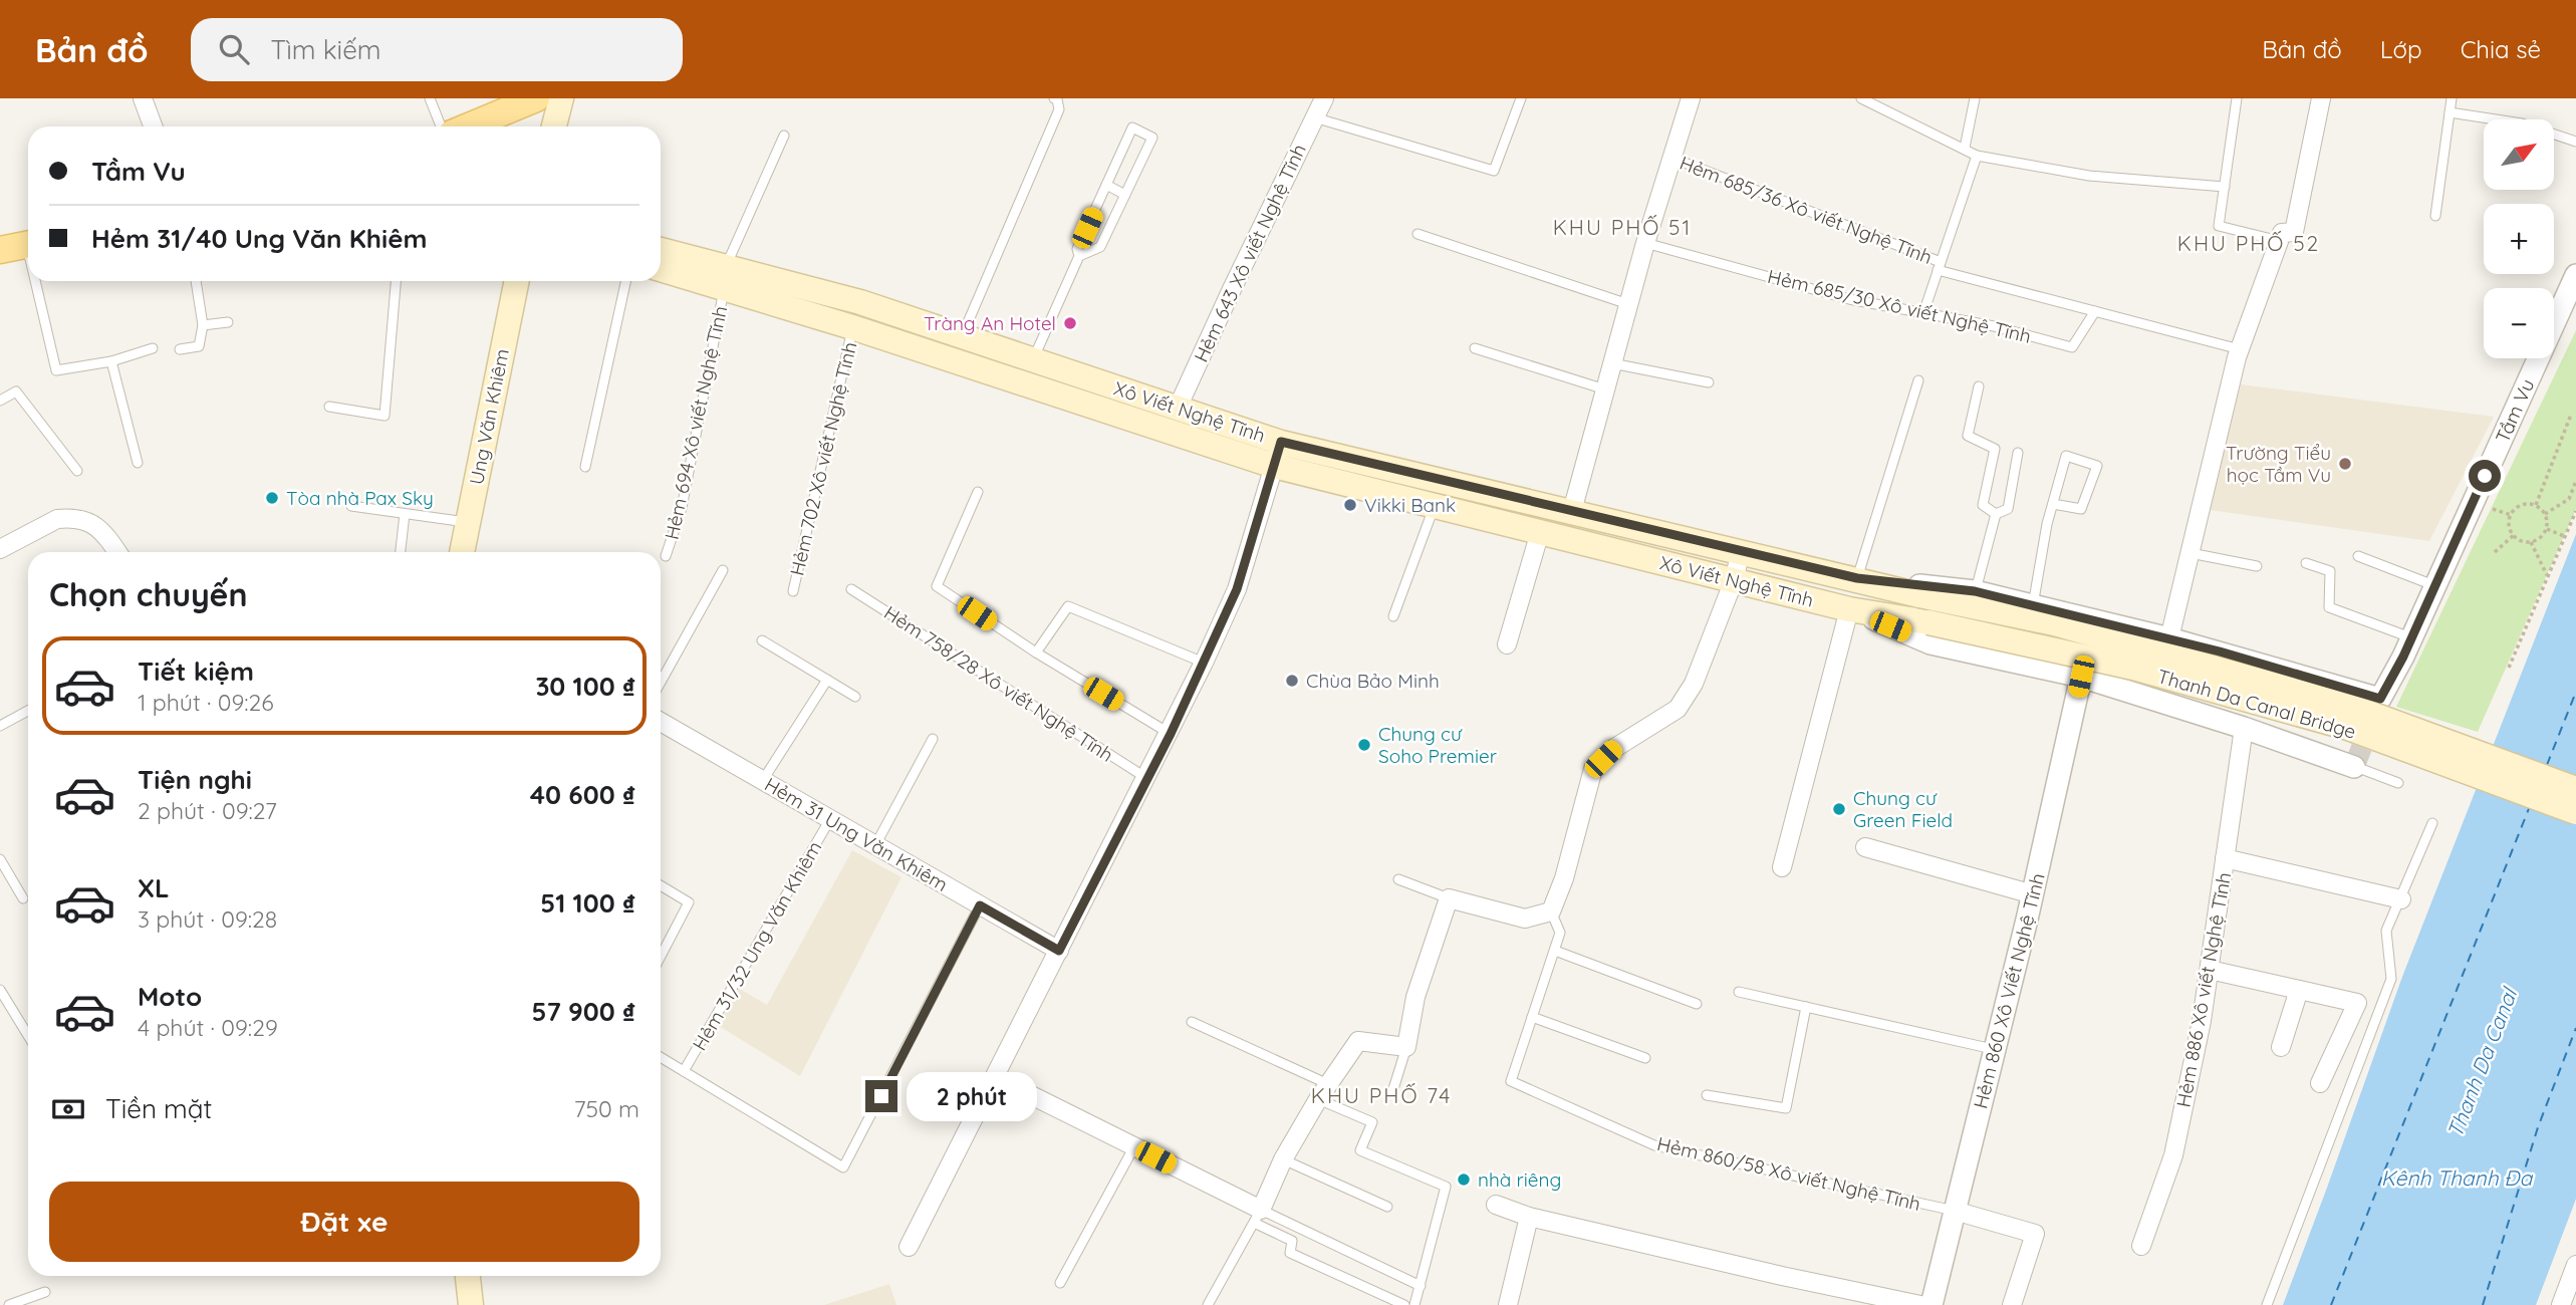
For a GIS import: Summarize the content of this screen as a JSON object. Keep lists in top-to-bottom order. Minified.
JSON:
{"streets":{"main road":["Xô Viết Nghệ Tĩnh","Ung Văn Khiêm","Thanh Da Canal Bridge"],"street":["Hẻm 643 Xô viết Nghệ Tĩnh","Tầm Vu","Hẻm 31 Ung Văn Khiêm","Hẻm 886 Xô viết Nghệ Tĩnh","Hẻm 860 Xô Viết Nghệ Tĩnh"],"lane":["Hẻm 685/36 Xô viết Nghệ Tĩnh","Hẻm 685/30 Xô viết Nghệ Tĩnh","Hẻm 694 Xô viết Nghệ Tĩnh","Hẻm 702 Xô viết Nghệ Tĩnh","Hẻm 758/28 Xô viết Nghệ Tĩnh","Hẻm 31/32 Ung Văn Khiêm","Hẻm 860/58 Xô viết Nghệ Tĩnh"]},"crossings":[["Hẻm 643 Xô viết Nghệ Tĩnh","Xô Viết Nghệ Tĩnh"],["Tầm Vu","Xô Viết Nghệ Tĩnh"],["Xô Viết Nghệ Tĩnh","Hẻm 694 Xô viết Nghệ Tĩnh"],["Xô Viết Nghệ Tĩnh","Hẻm 702 Xô viết Nghệ Tĩnh"],["Xô Viết Nghệ Tĩnh","Thanh Da Canal Bridge"],["Xô Viết Nghệ Tĩnh","Hẻm 886 Xô viết Nghệ Tĩnh"],["Xô Viết Nghệ Tĩnh","Hẻm 860 Xô Viết Nghệ Tĩnh"],["Hẻm 31 Ung Văn Khiêm","Hẻm 31/32 Ung Văn Khiêm"],["Hẻm 860 Xô Viết Nghệ Tĩnh","Hẻm 860/58 Xô viết Nghệ Tĩnh"]],"districts":["KHU PHỐ 51","KHU PHỐ 52","KHU PHỐ 74"],"water":["Thanh Da Canal","Kênh Thanh Đa"],"places":["Tràng An Hotel","Trường Tiểu học Tầm Vu","Tòa nhà Pax Sky","Vikki Bank","Chùa Bảo Minh","Chung cư Soho Premier","Chung cư Green Field","nhà riêng"],"north":"top right","page":{"header":"Bản đồ","search":"Tìm kiếm","nav":["Bản đồ","Lớp","Chia sẻ"],"map_buttons":["+","−"],"banner":["Tầm Vu","Hẻm 31/40 Ung Văn Khiêm"],"heading":"Chọn chuyến","list":[{"name":"Tiết kiệm","note":"1 phút · 09:26","value":"30 100 ₫"},{"name":"Tiện nghi","note":"2 phút · 09:27","value":"40 600 ₫"},{"name":"XL","note":"3 phút · 09:28","value":"51 100 ₫"},{"name":"Moto","note":"4 phút · 09:29","value":"57 900 ₫"}],"pay":["Tiền mặt","750 m"],"bubble":"2 phút","buttons":"Đặt xe"}}
